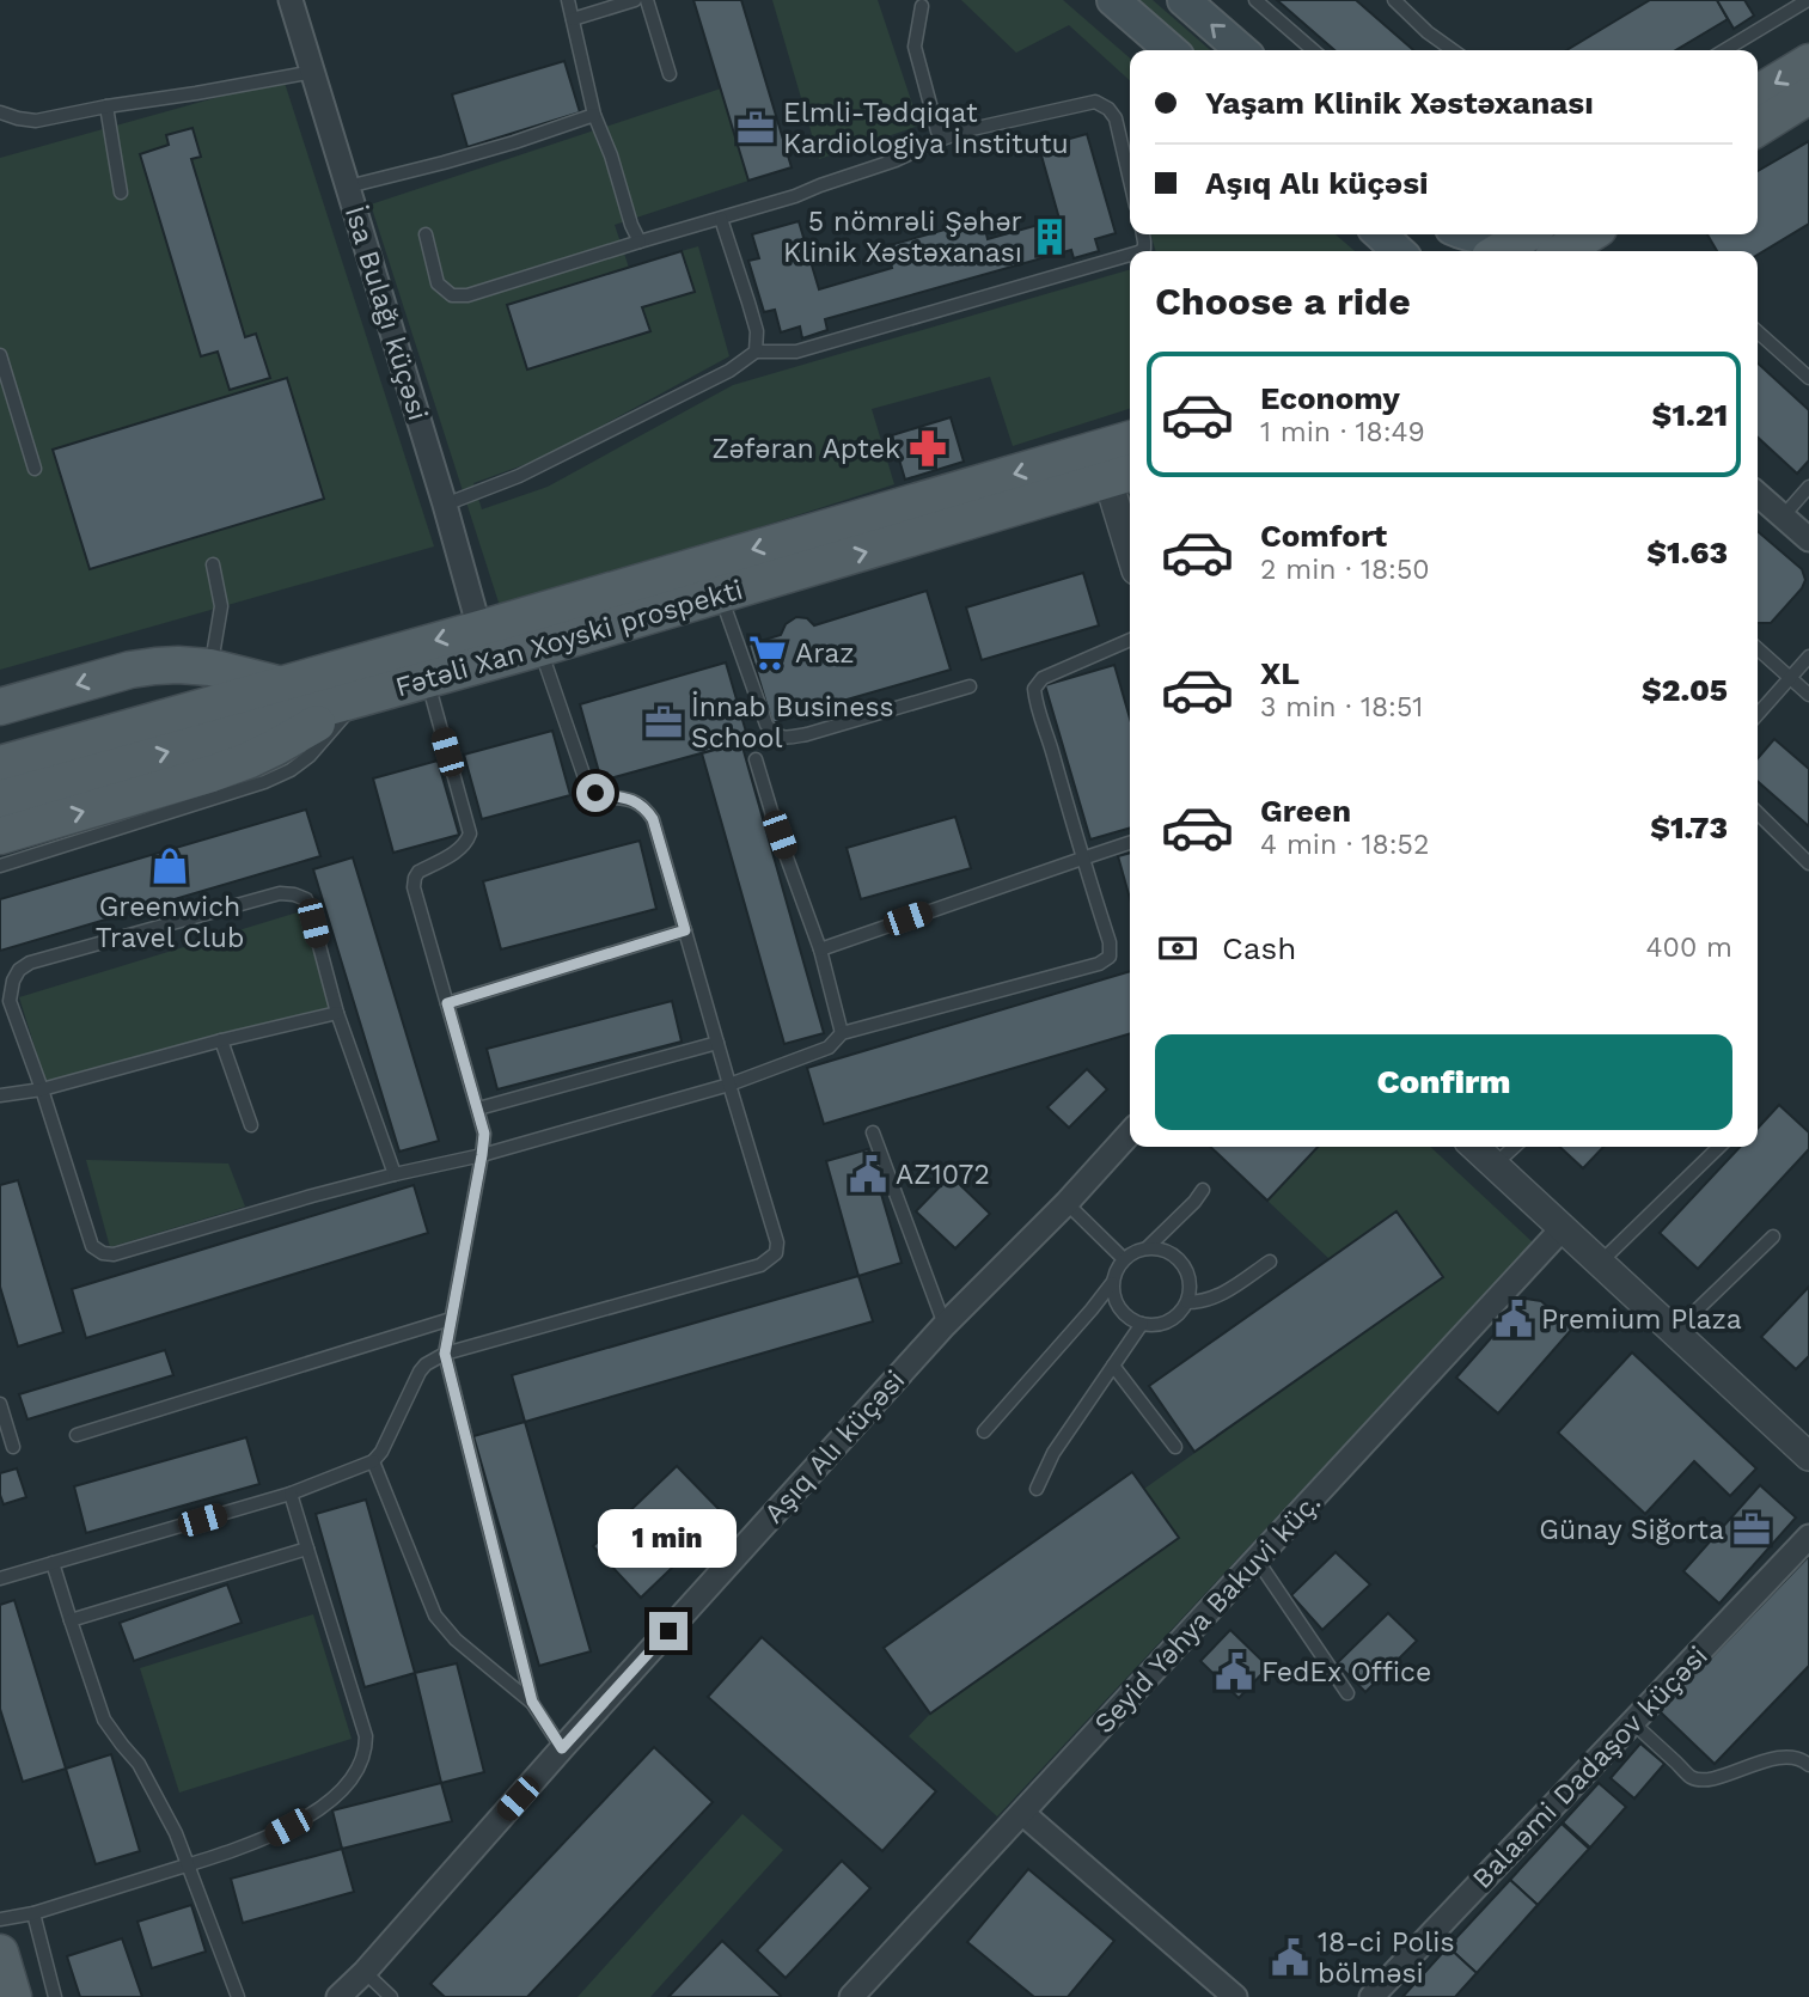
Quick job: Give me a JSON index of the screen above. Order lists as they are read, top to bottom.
{
  "streets": {
    "main road": ["Fətəli Xan Xoyski prospekti"],
    "street": [
      "İsa Bulağı küçəsi",
      "Aşıq Alı küçəsi",
      "Seyid Yəhya Bakuvi küç.",
      "Balaəmi Dadaşov küçəsi"
    ]
  },
  "crossings": [
    ["İsa Bulağı küçəsi", "Fətəli Xan Xoyski prospekti"]
  ],
  "places": {
    "office": ["Elmli-Tədqiqat Kardiologiya İnstitutu", "İnnab Business School", "Günay Siğorta"],
    "building": ["5 nömrəli Şəhər Klinik Xəstəxanası"],
    "pharmacy": ["Zəfəran Aptek"],
    "supermarket": ["Araz"],
    "shop": ["Greenwich Travel Club"],
    "public building": [
      "AZ1072",
      "Premium Plaza",
      "FedEx Office",
      "18-ci Polis bölməsi"
    ]
  },
  "page": {
    "banner": ["Yaşam Klinik Xəstəxanası", "Aşıq Alı küçəsi"],
    "heading": "Choose a ride",
    "list": [
      {
        "name": "Economy",
        "note": "1 min · 18:49",
        "value": "$1.21"
      },
      {
        "name": "Comfort",
        "note": "2 min · 18:50",
        "value": "$1.63"
      },
      {
        "name": "XL",
        "note": "3 min · 18:51",
        "value": "$2.05"
      },
      {
        "name": "Green",
        "note": "4 min · 18:52",
        "value": "$1.73"
      }
    ],
    "pay": ["Cash", "400 m"],
    "buttons": "Confirm",
    "bubble": "1 min"
  }
}
